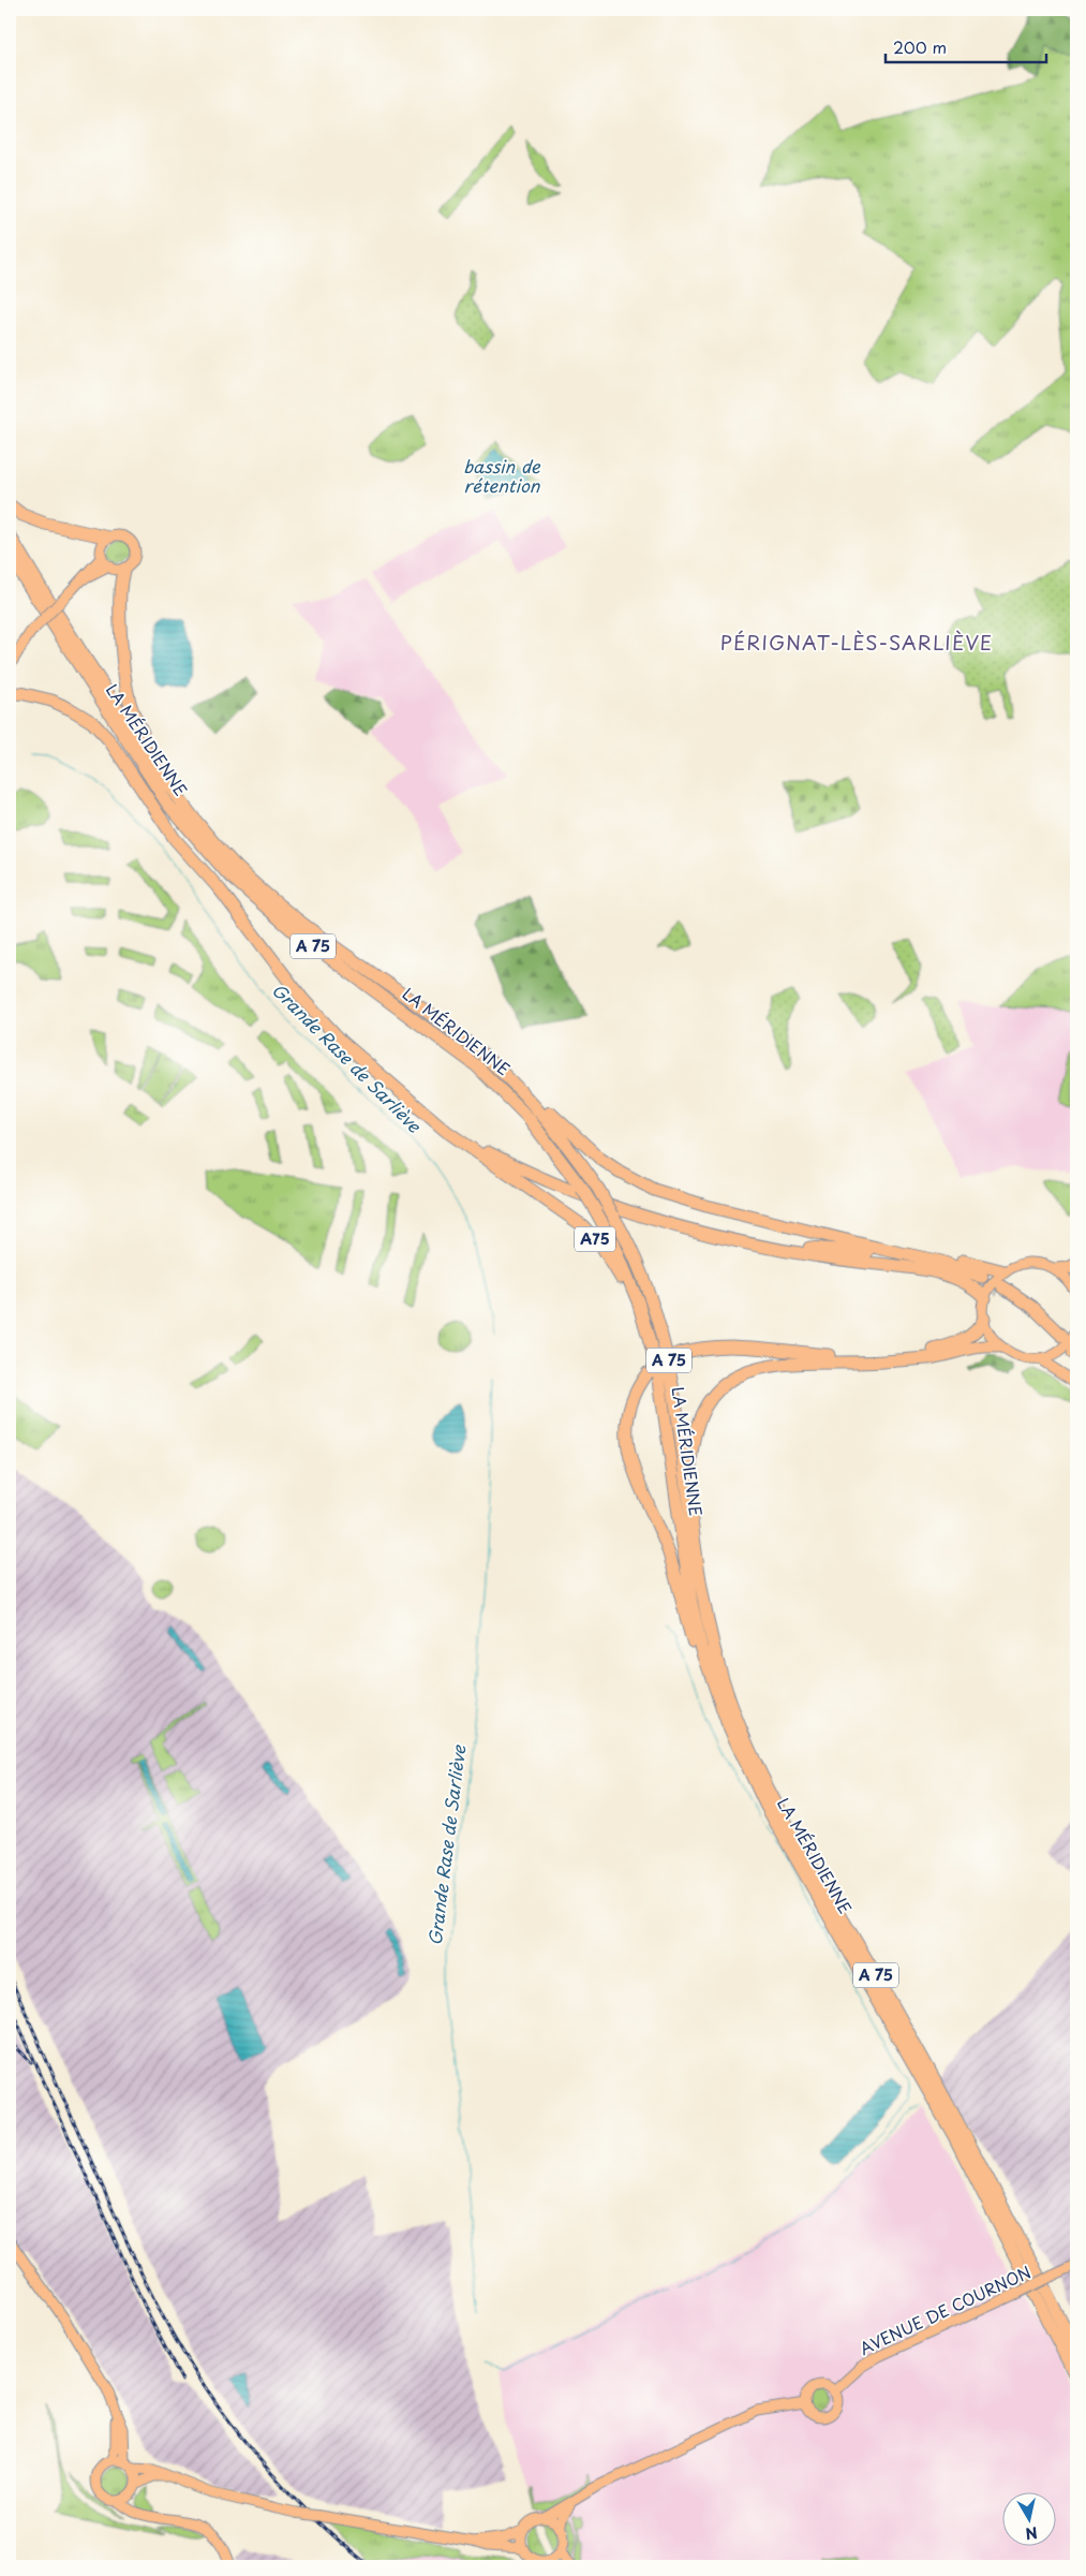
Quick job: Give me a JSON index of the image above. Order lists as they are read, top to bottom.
{
  "streets": {
    "highway": ["LA MÉRIDIENNE", "A 75", "A75"],
    "main road": ["AVENUE DE COURNON"]
  },
  "crossings": [
    ["LA MÉRIDIENNE", "A75"]
  ],
  "districts": ["PÉRIGNAT-LÈS-SARLIÈVE"],
  "water": ["bassin de rétention", "Grande Rase de Sarliève"],
  "scale_bar": "200 m",
  "north": "bottom"
}
